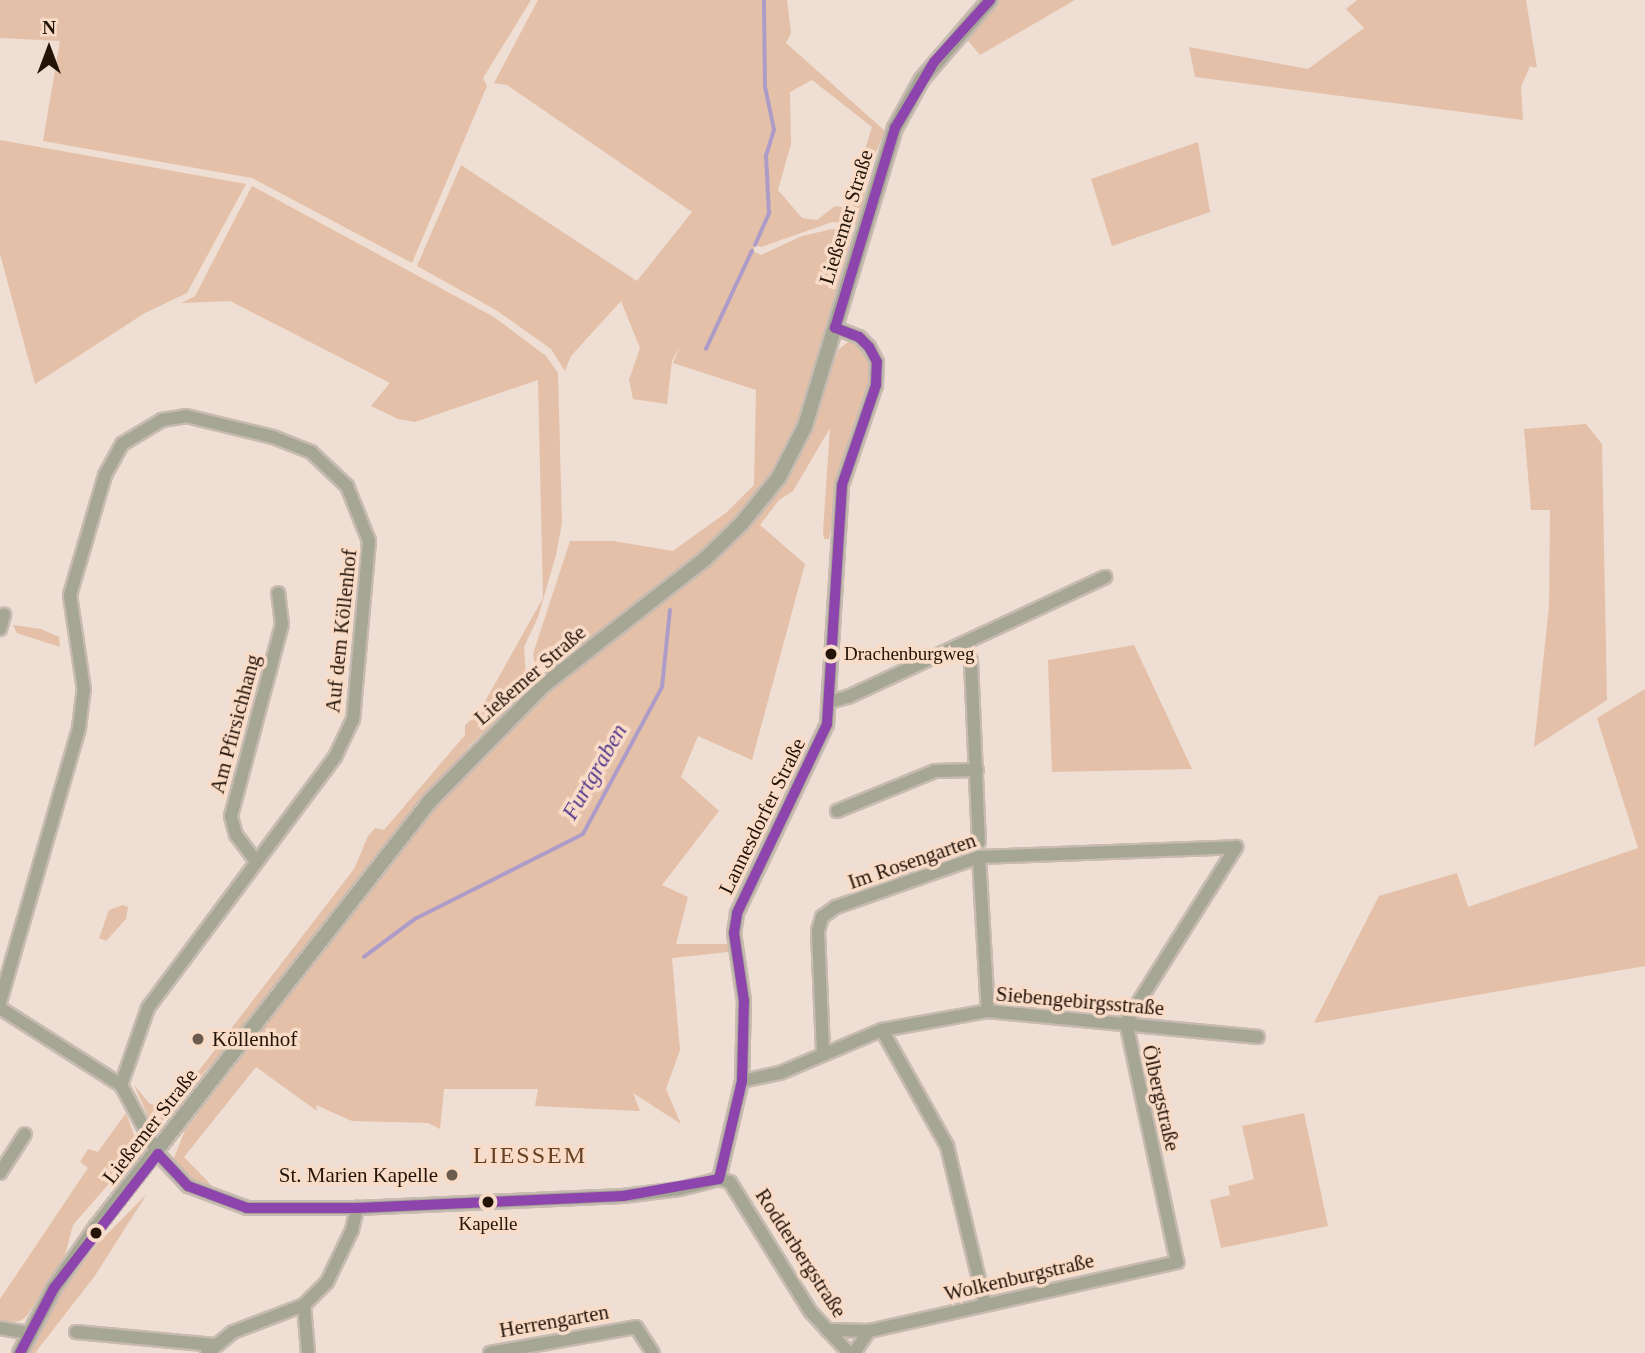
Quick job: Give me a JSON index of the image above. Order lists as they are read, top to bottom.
{
  "streets": {
    "street": [
      "Ließemer Straße",
      "Auf dem Köllenhof",
      "Am Pfirsichhang",
      "Lannesdorfer Straße",
      "Im Rosengarten",
      "Siebengebirgsstraße",
      "Ölbergstraße",
      "Rodderbergstraße",
      "Wolkenburgstraße",
      "Herrengarten"
    ]
  },
  "crossings": [
    ["Ließemer Straße", "Lannesdorfer Straße"],
    ["Auf dem Köllenhof", "Am Pfirsichhang"],
    ["Lannesdorfer Straße", "Siebengebirgsstraße"],
    ["Lannesdorfer Straße", "Rodderbergstraße"],
    ["Im Rosengarten", "Siebengebirgsstraße"],
    ["Im Rosengarten", "Ölbergstraße"],
    ["Siebengebirgsstraße", "Ölbergstraße"],
    ["Ölbergstraße", "Wolkenburgstraße"],
    ["Rodderbergstraße", "Wolkenburgstraße"]
  ],
  "districts": ["LIESSEM"],
  "water": ["Furtgraben"],
  "places": [
    "Drachenburgweg",
    "Köllenhof",
    "St. Marien Kapelle",
    "Kapelle"
  ],
  "north": "top"
}
